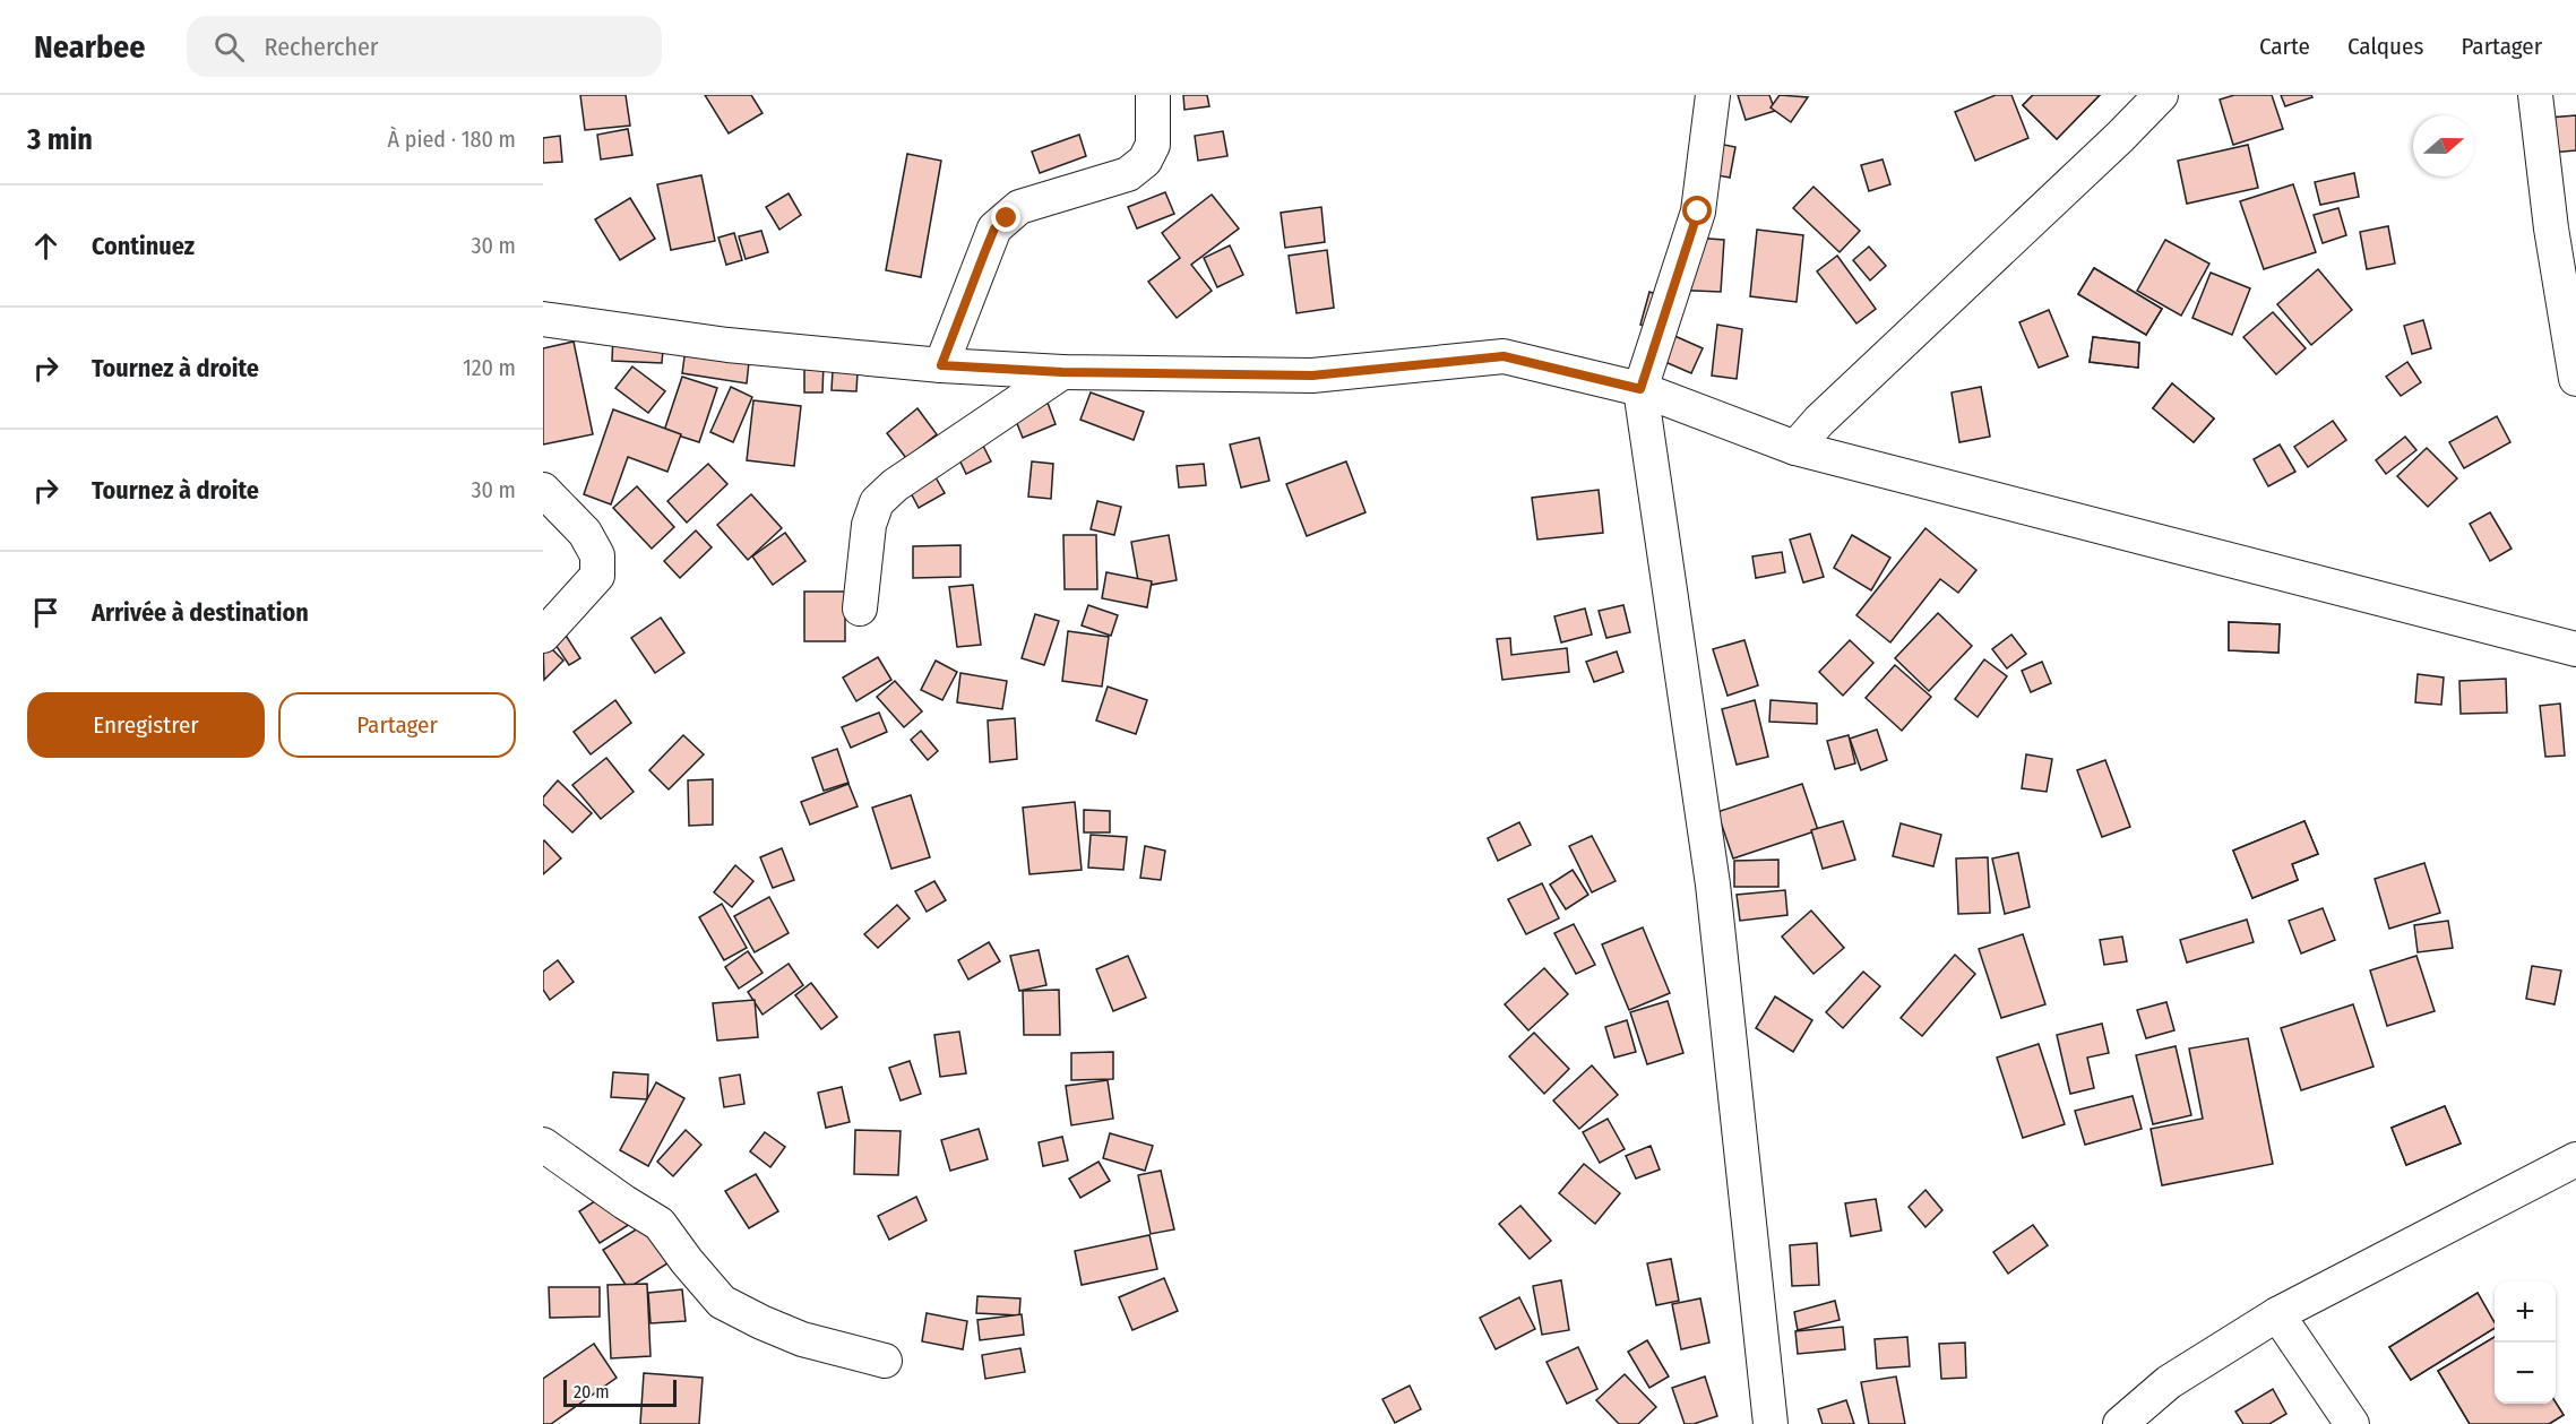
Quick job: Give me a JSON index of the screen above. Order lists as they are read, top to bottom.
{
  "scale_bar": "20 m",
  "north": "right",
  "page": {
    "header": "Nearbee",
    "search": "Rechercher",
    "nav": ["Carte", "Calques", "Partager"],
    "heading": ["3 min", "À pied · 180 m"],
    "list": [
      ["Continuez", "30 m"],
      ["Tournez à droite", "120 m"],
      ["Tournez à droite", "30 m"],
      "Arrivée à destination"
    ],
    "buttons": ["Enregistrer", "Partager"],
    "map_buttons": ["+", "−"],
    "scale": "20 m"
  }
}
